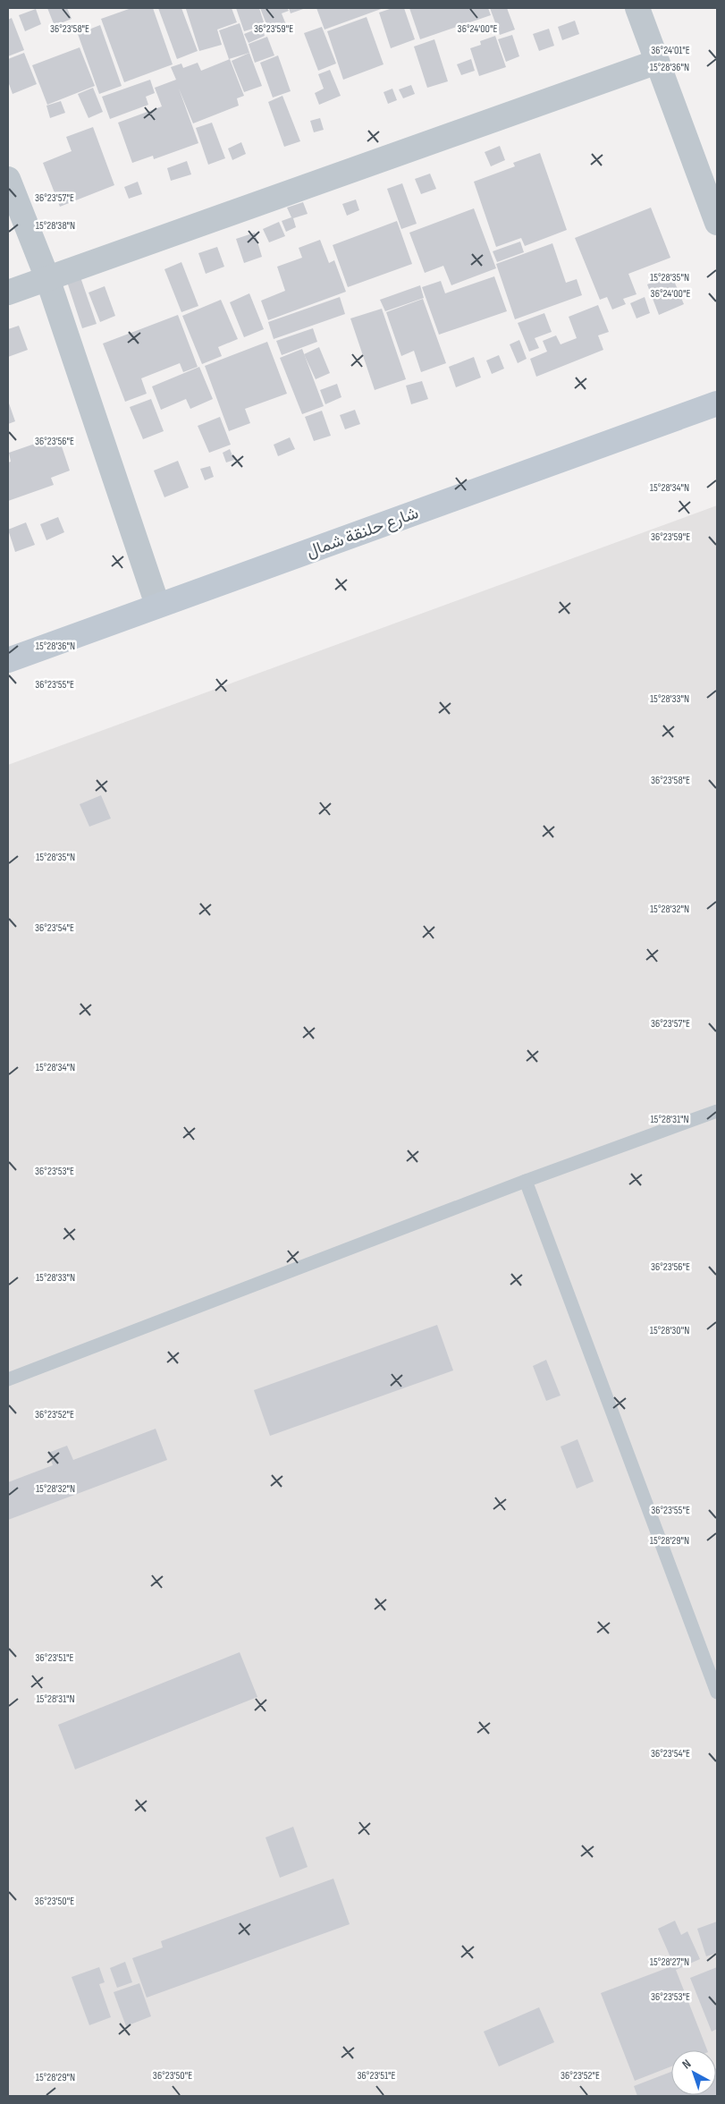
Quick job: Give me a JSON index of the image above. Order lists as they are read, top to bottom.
{
  "streets": {
    "street": ["شارع حلنقة شمال"]
  },
  "north": "top left",
  "coordinates": [
    "36°23'58\"E",
    "36°23'59\"E",
    "36°24'00\"E",
    "36°24'01\"E",
    "15°28'36\"N",
    "36°23'57\"E",
    "15°28'38\"N",
    "15°28'35\"N",
    "36°23'56\"E",
    "15°28'34\"N",
    "36°23'55\"E",
    "15°28'33\"N",
    "15°28'32\"N",
    "36°23'54\"E",
    "15°28'31\"N",
    "36°23'53\"E",
    "15°28'30\"N",
    "36°23'52\"E",
    "15°28'29\"N",
    "36°23'51\"E",
    "36°23'50\"E",
    "15°28'27\"N"
  ]
}
